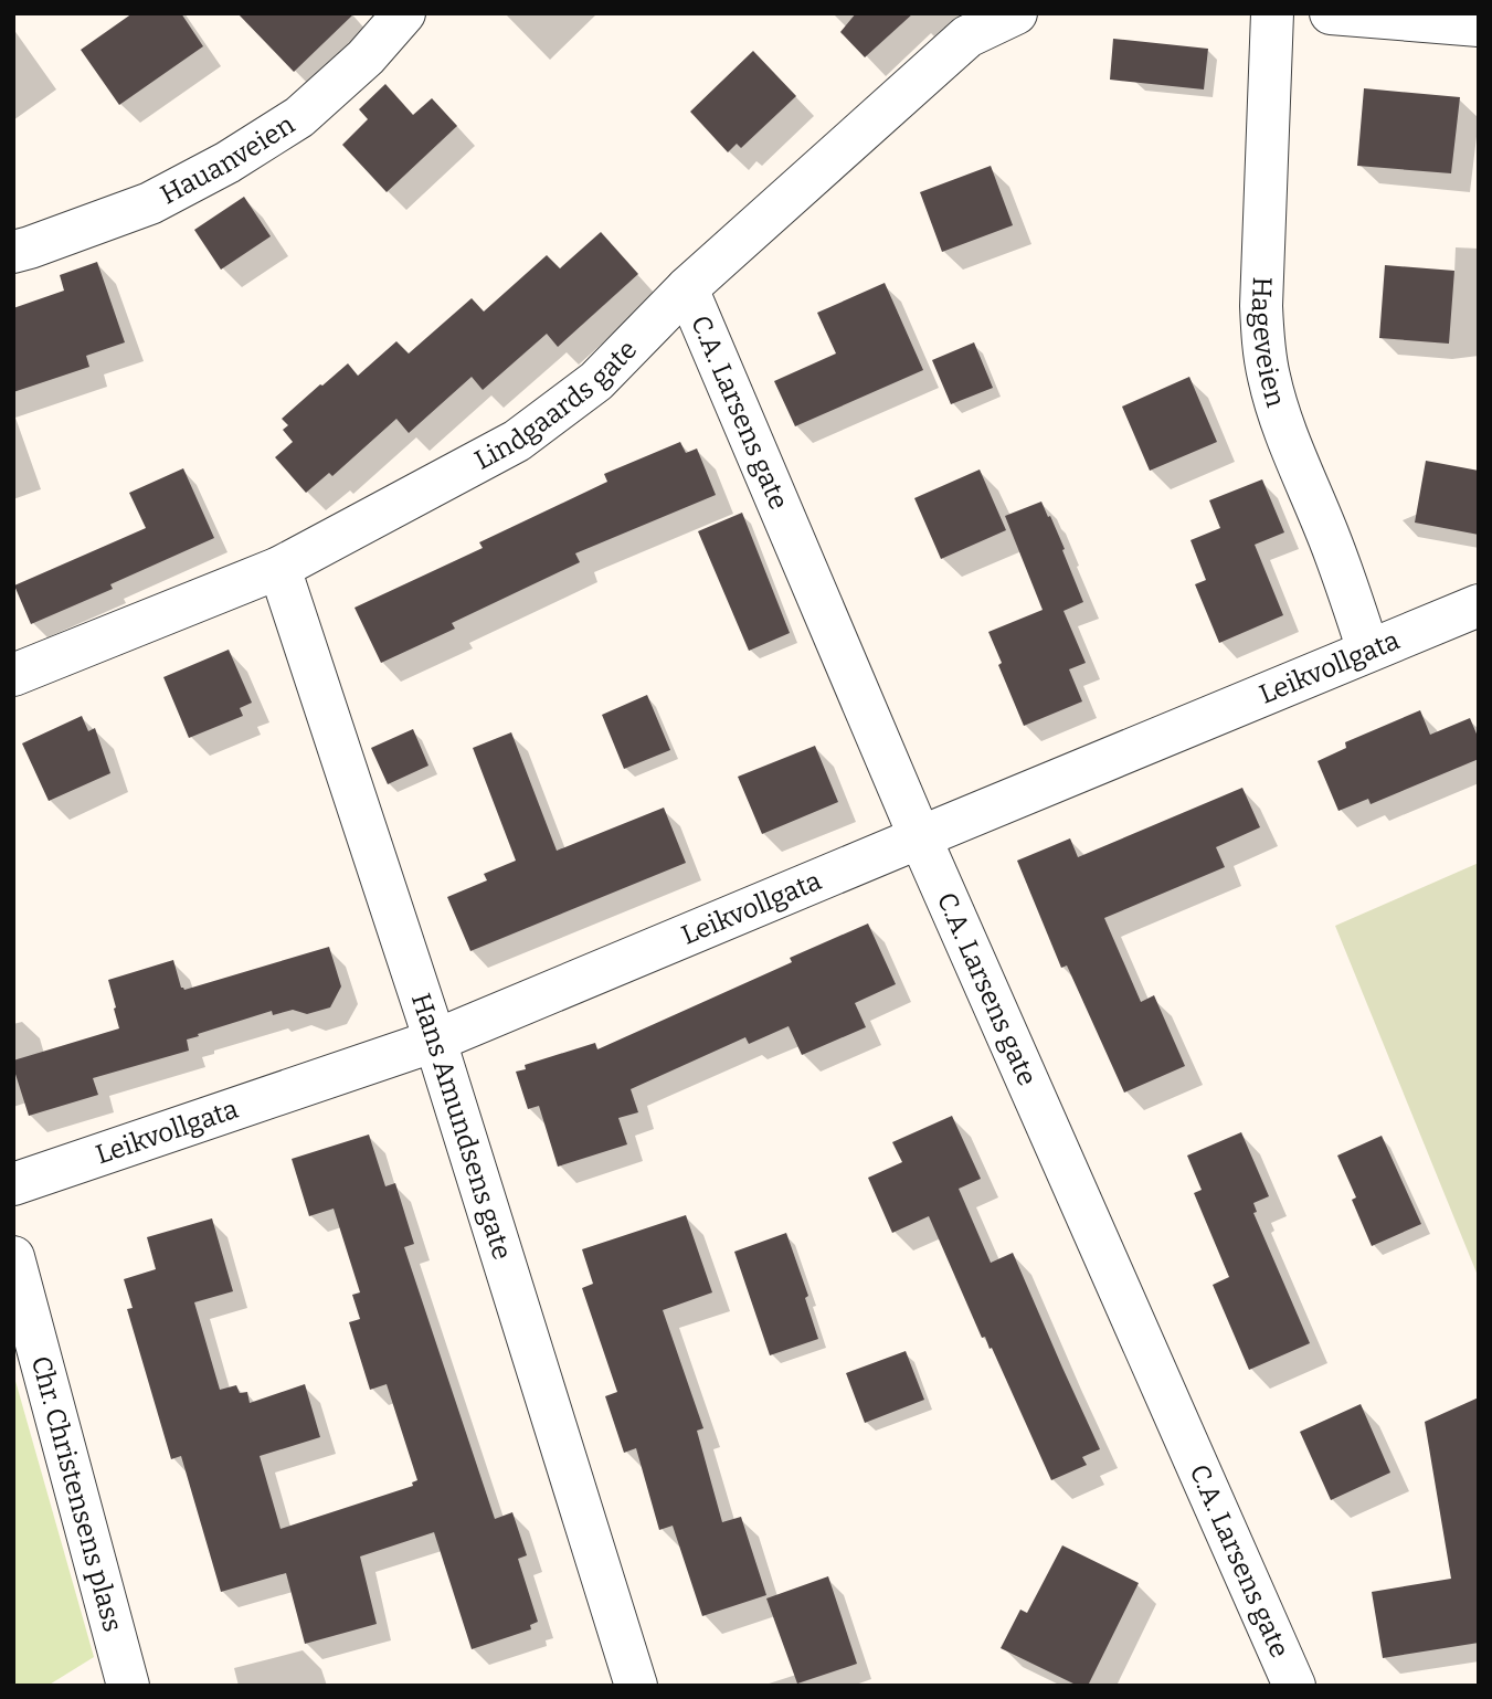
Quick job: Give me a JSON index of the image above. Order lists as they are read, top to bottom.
{
  "streets": {
    "street": [
      "Hauanveien",
      "Hageveien",
      "Lindgaards gate",
      "C.A. Larsens gate",
      "Leikvollgata",
      "Hans Amundsens gate",
      "Chr. Christensens plass"
    ]
  },
  "crossings": [
    ["Hageveien", "Leikvollgata"],
    ["Lindgaards gate", "C.A. Larsens gate"],
    ["Lindgaards gate", "Hans Amundsens gate"],
    ["C.A. Larsens gate", "Leikvollgata"],
    ["Leikvollgata", "Hans Amundsens gate"]
  ]
}
